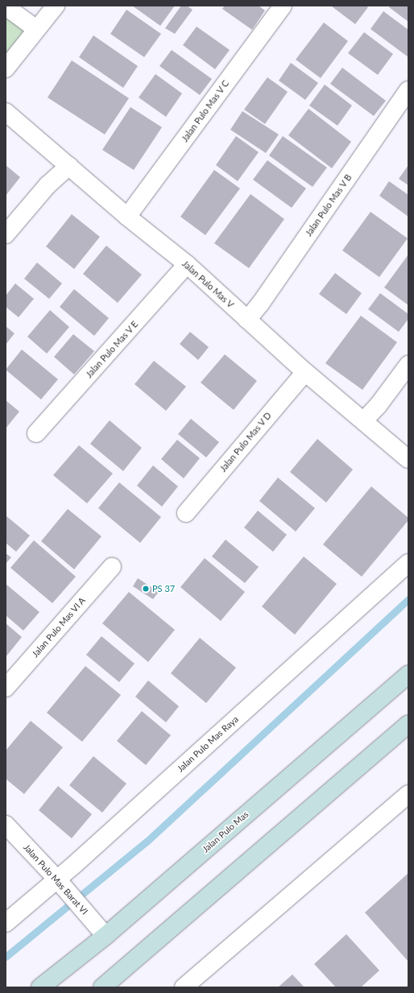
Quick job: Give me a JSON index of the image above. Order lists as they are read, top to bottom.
{
  "streets": {
    "street": [
      "Jalan Pulo Mas V C",
      "Jalan Pulo Mas V B",
      "Jalan Pulo Mas V",
      "Jalan Pulo Mas V E",
      "Jalan Pulo Mas V D",
      "Jalan Pulo Mas VI A",
      "Jalan Pulo Mas Raya",
      "Jalan Pulo Mas",
      "Jalan Pulo Mas Barat VI"
    ]
  },
  "crossings": [
    ["Jalan Pulo Mas V C", "Jalan Pulo Mas V"],
    ["Jalan Pulo Mas V B", "Jalan Pulo Mas V"],
    ["Jalan Pulo Mas V", "Jalan Pulo Mas V E"],
    ["Jalan Pulo Mas V", "Jalan Pulo Mas V D"],
    ["Jalan Pulo Mas Raya", "Jalan Pulo Mas Barat VI"],
    ["Jalan Pulo Mas", "Jalan Pulo Mas Barat VI"]
  ],
  "places": ["PS 37"]
}
